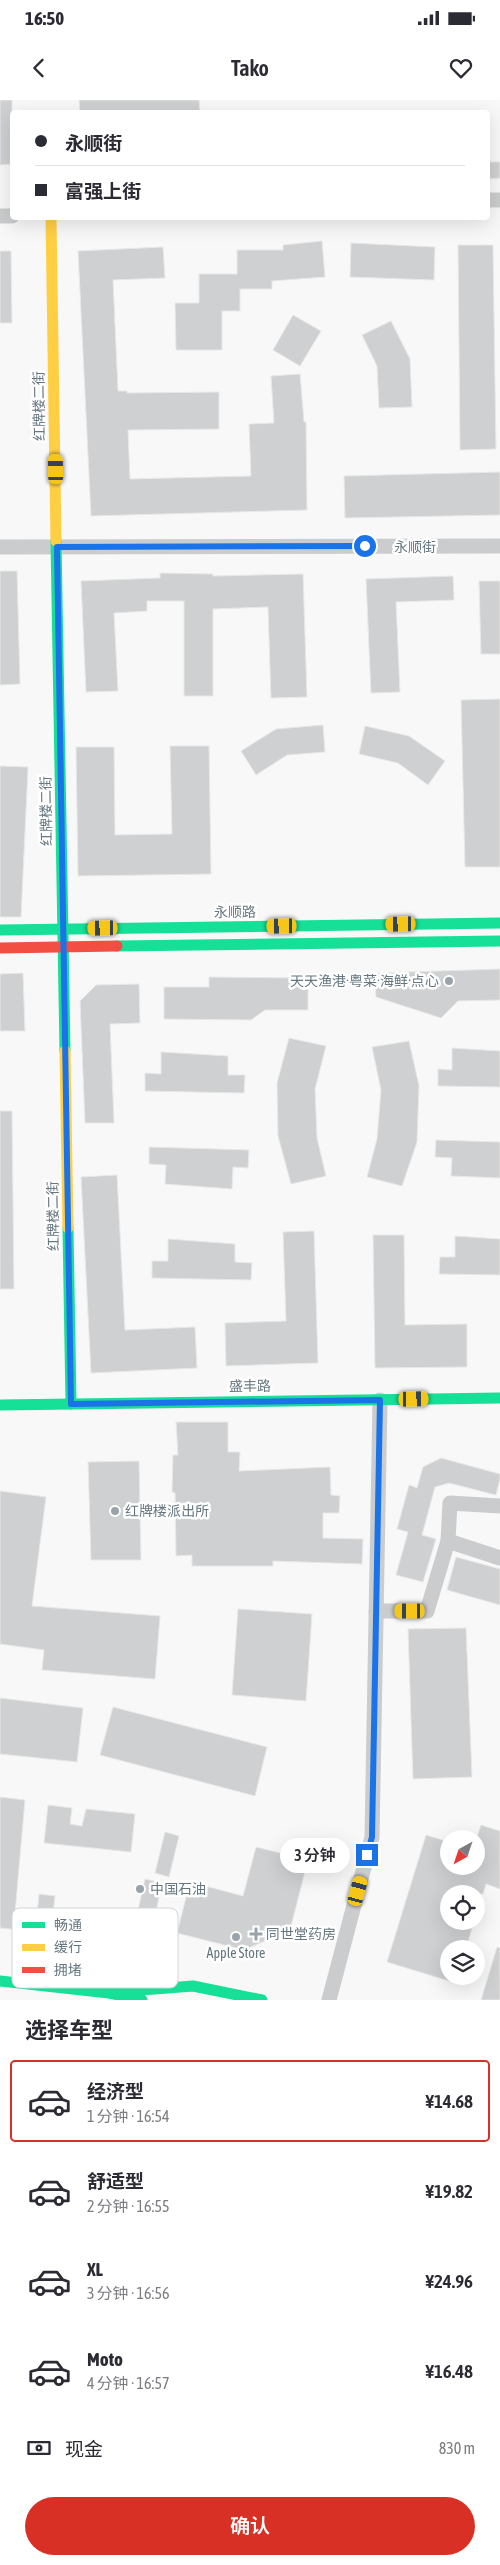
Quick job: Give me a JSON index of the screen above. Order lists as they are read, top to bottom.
{
  "streets": {
    "street": [
      "红牌楼二街",
      "永顺街",
      "永顺路",
      "盛丰路"
    ]
  },
  "crossings": [
    ["红牌楼二街", "永顺街"],
    ["红牌楼二街", "永顺路"],
    ["红牌楼二街", "盛丰路"]
  ],
  "places": {
    "other": [
      "天天渔港·粤菜·海鲜·点心",
      "红牌楼派出所",
      "中国石油",
      "Apple Store"
    ],
    "health": ["同世堂药房"]
  },
  "legend": ["畅通", "缓行", "拥堵"],
  "north": "bottom left",
  "page": {
    "status": "16:50",
    "header": "Tako",
    "banner": ["永顺街", "富强上街"],
    "bubble": "3 分钟",
    "heading": "选择车型",
    "list": [
      {
        "name": "经济型",
        "note": "1 分钟 · 16:54",
        "value": "¥14.68"
      },
      {
        "name": "舒适型",
        "note": "2 分钟 · 16:55",
        "value": "¥19.82"
      },
      {
        "name": "XL",
        "note": "3 分钟 · 16:56",
        "value": "¥24.96"
      },
      {
        "name": "Moto",
        "note": "4 分钟 · 16:57",
        "value": "¥16.48"
      }
    ],
    "pay": ["现金", "830 m"],
    "buttons": "确认"
  }
}
